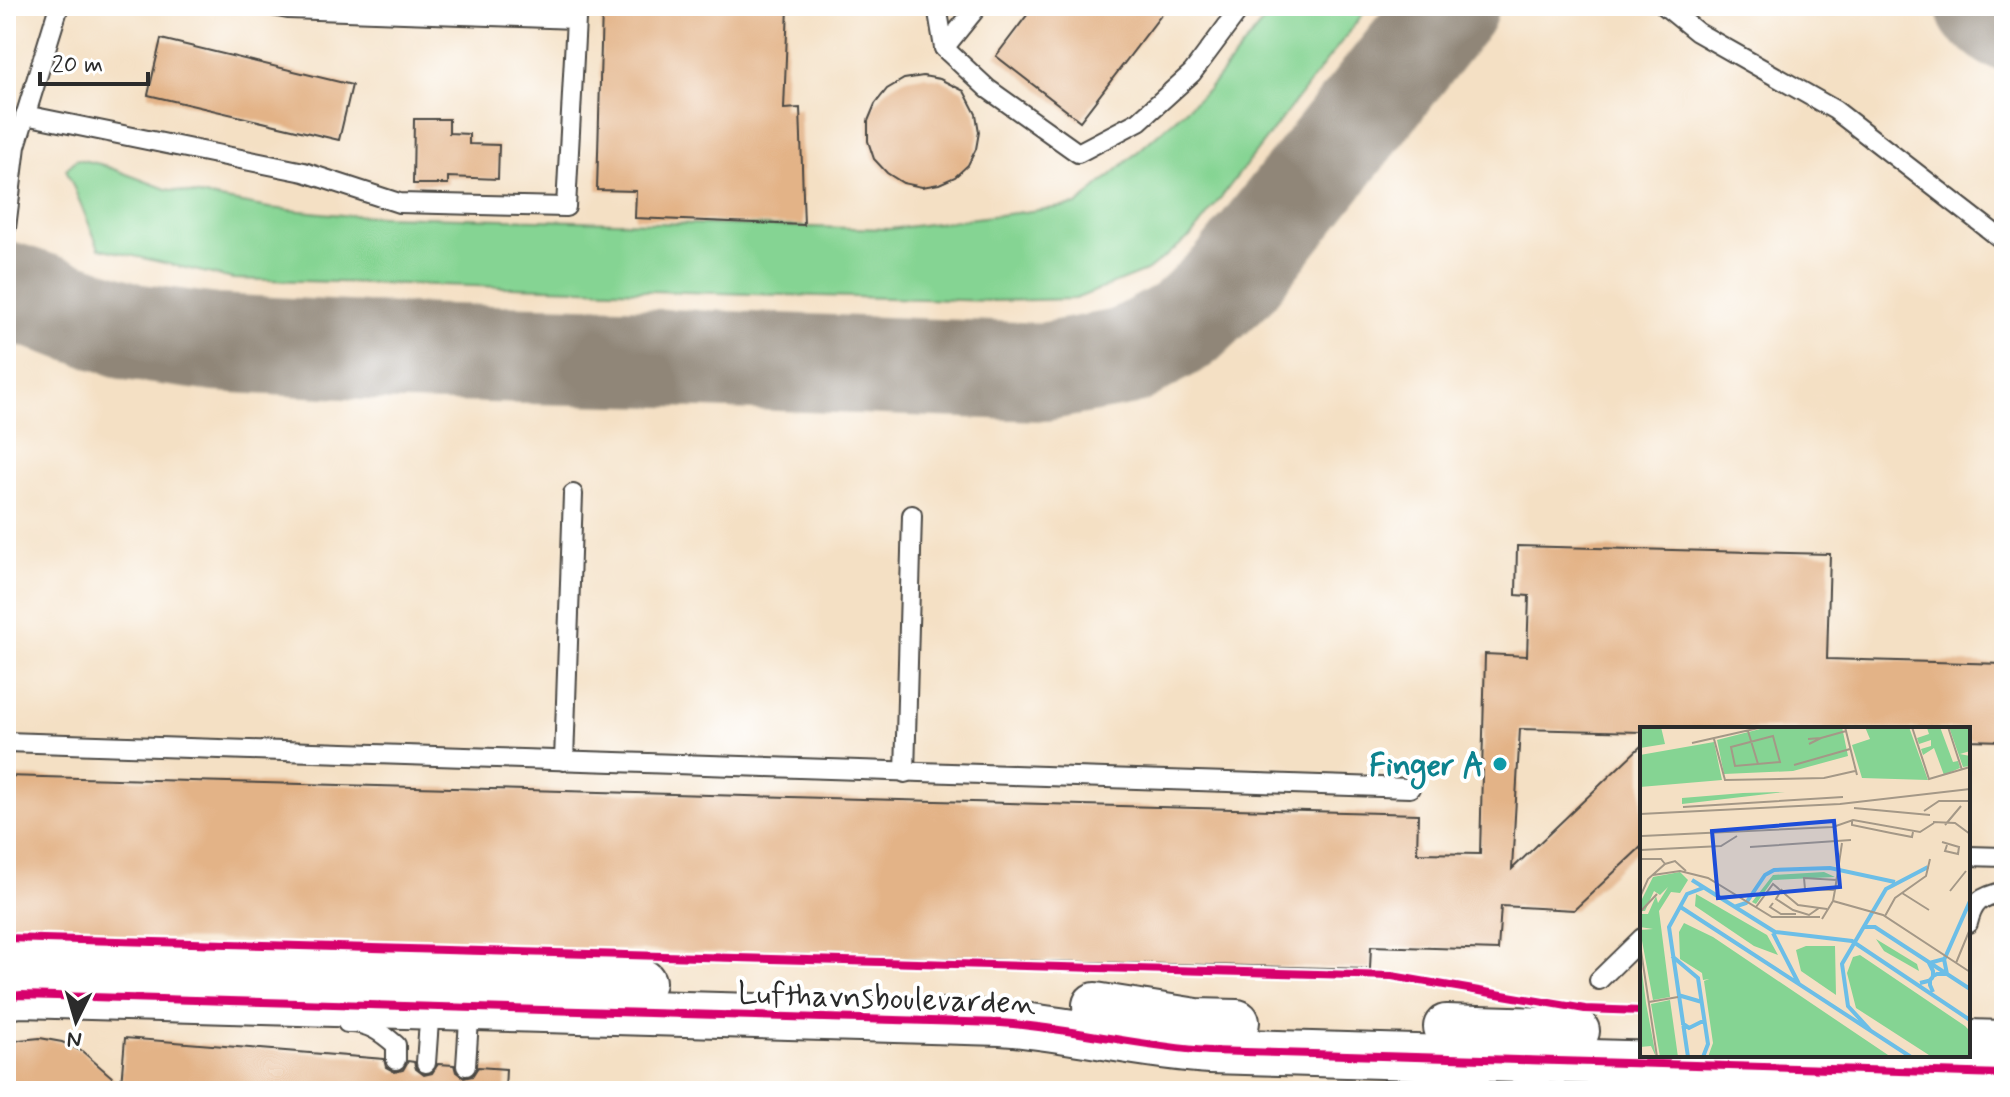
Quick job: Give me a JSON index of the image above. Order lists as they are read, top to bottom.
{
  "streets": {
    "street": ["Lufthavnsboulevarden"]
  },
  "places": ["Finger A"],
  "scale_bar": "20 m",
  "north": "bottom"
}
